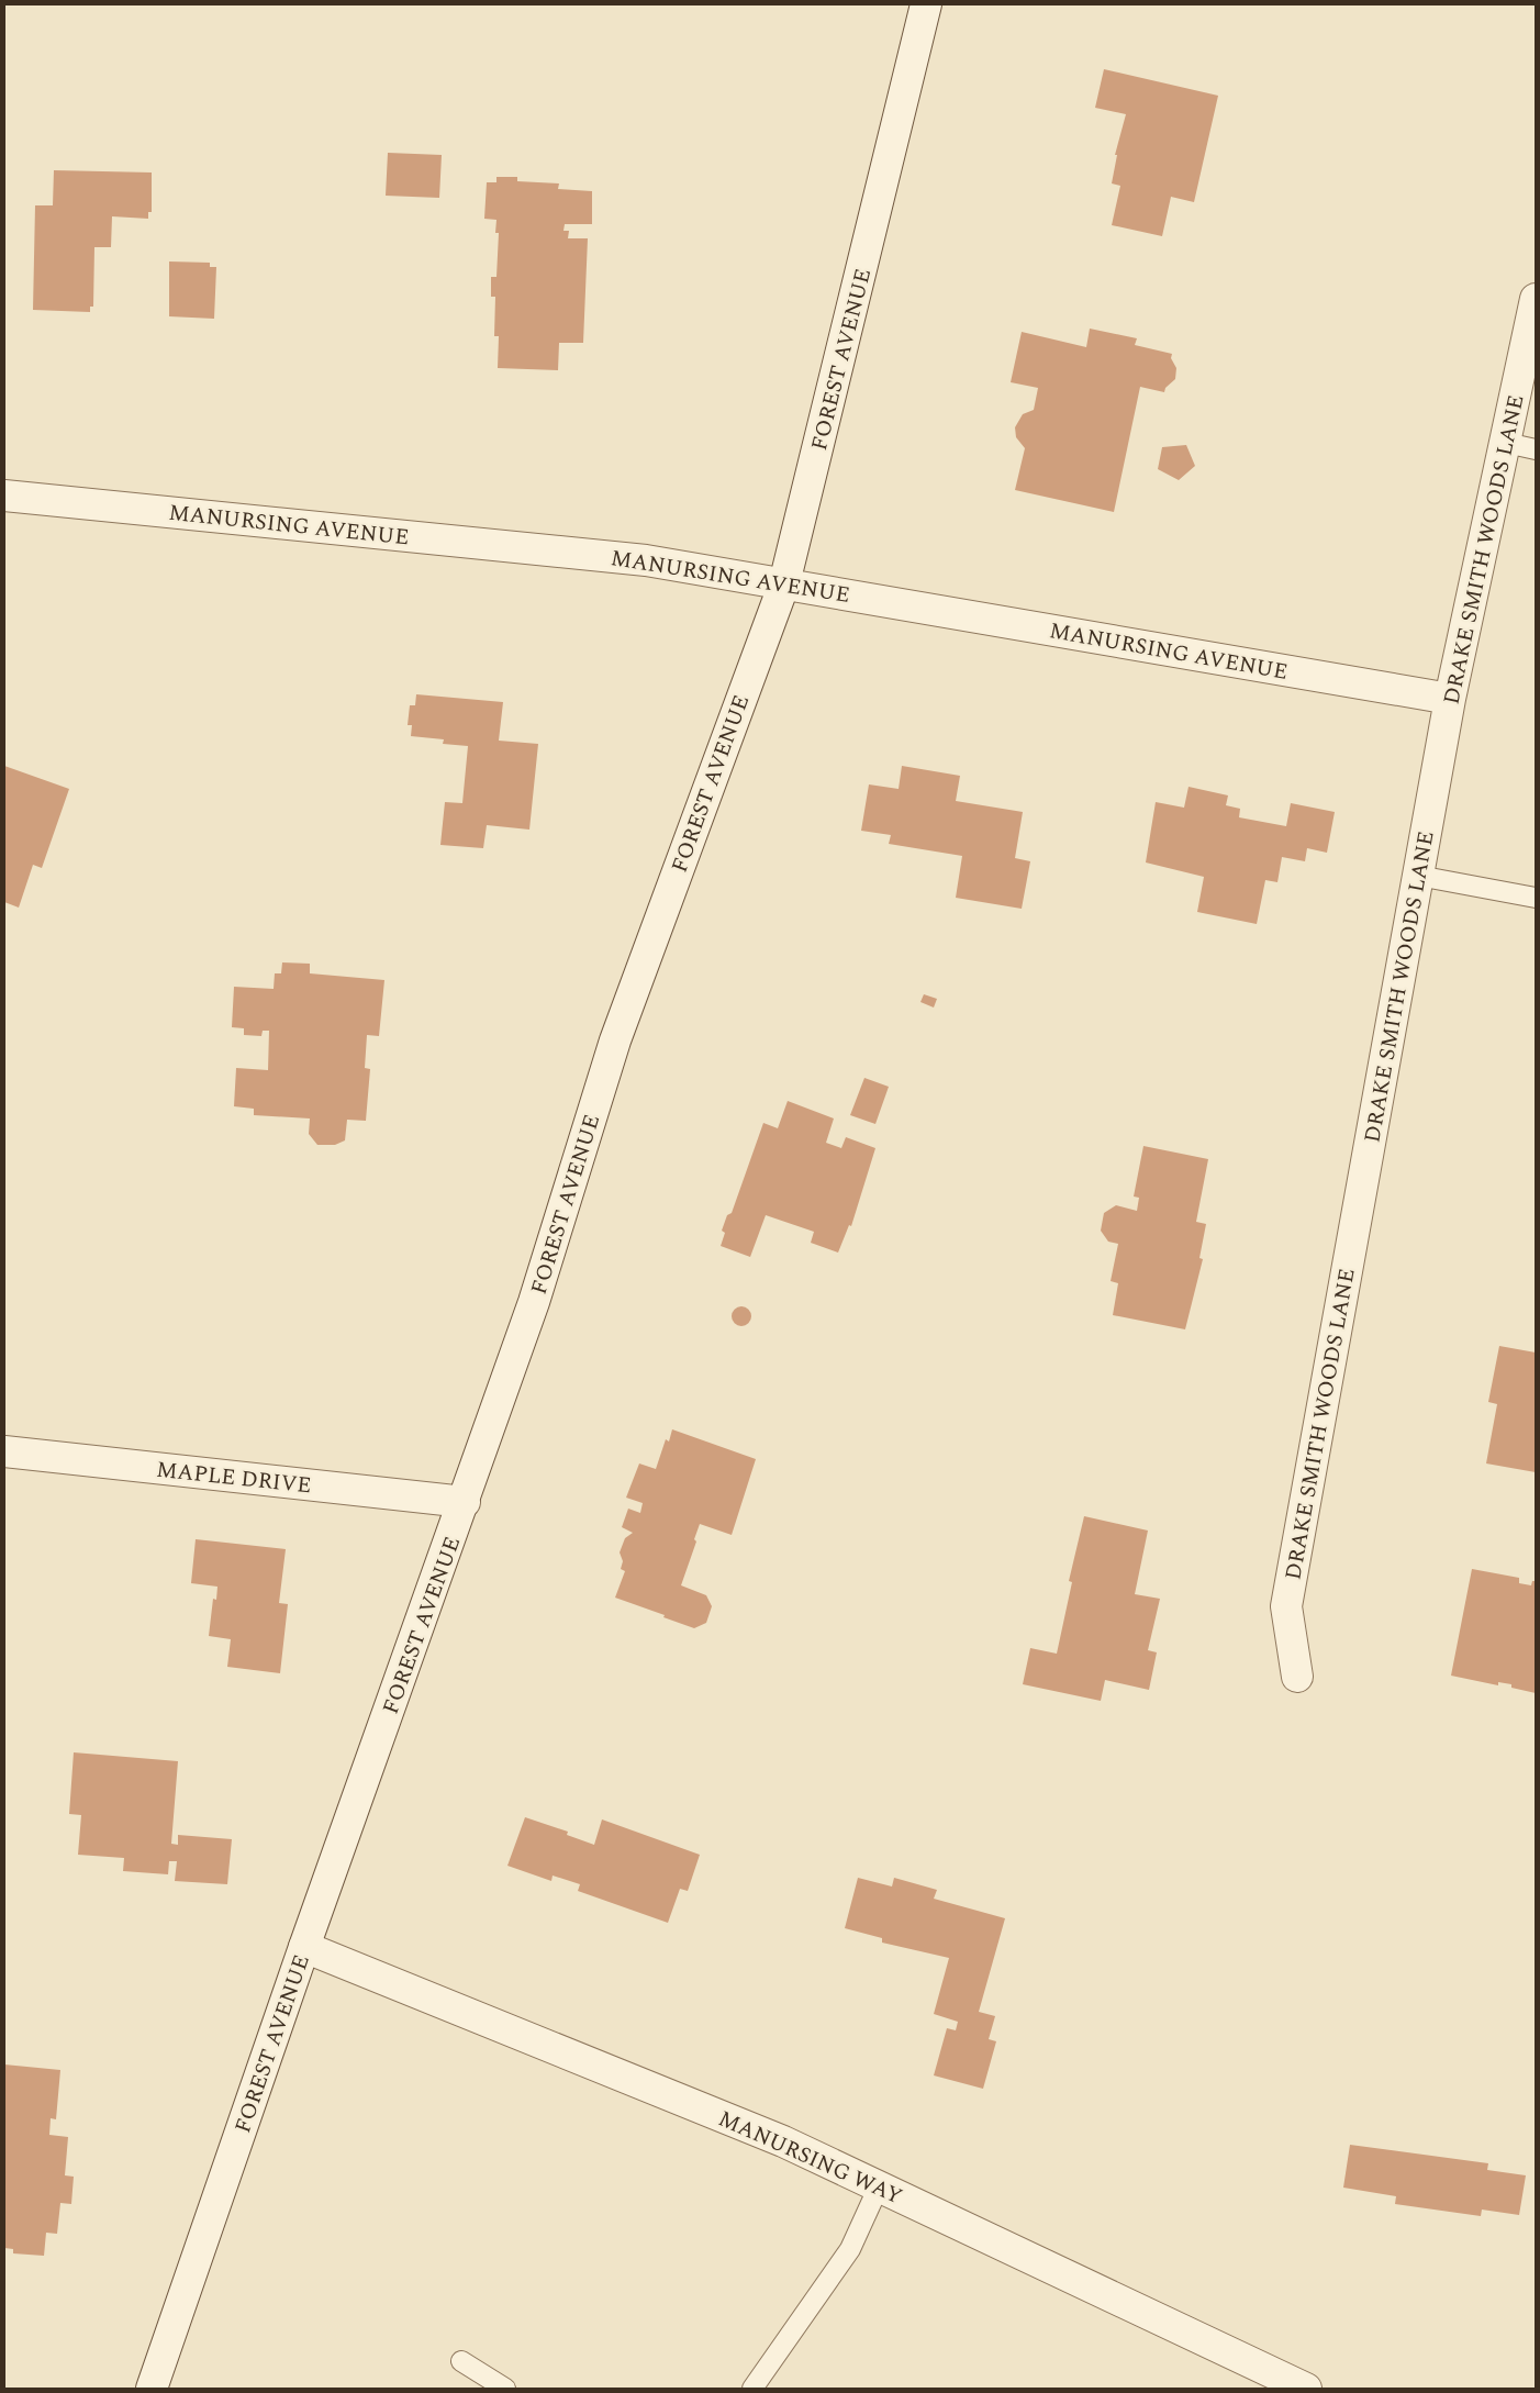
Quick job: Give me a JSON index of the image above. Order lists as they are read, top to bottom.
{
  "streets": {
    "street": [
      "FOREST AVENUE",
      "MANURSING AVENUE",
      "DRAKE SMITH WOODS LANE",
      "MAPLE DRIVE",
      "MANURSING WAY"
    ]
  },
  "crossings": [
    ["FOREST AVENUE", "MANURSING AVENUE"],
    ["FOREST AVENUE", "MAPLE DRIVE"],
    ["FOREST AVENUE", "MANURSING WAY"],
    ["MANURSING AVENUE", "DRAKE SMITH WOODS LANE"]
  ]
}
